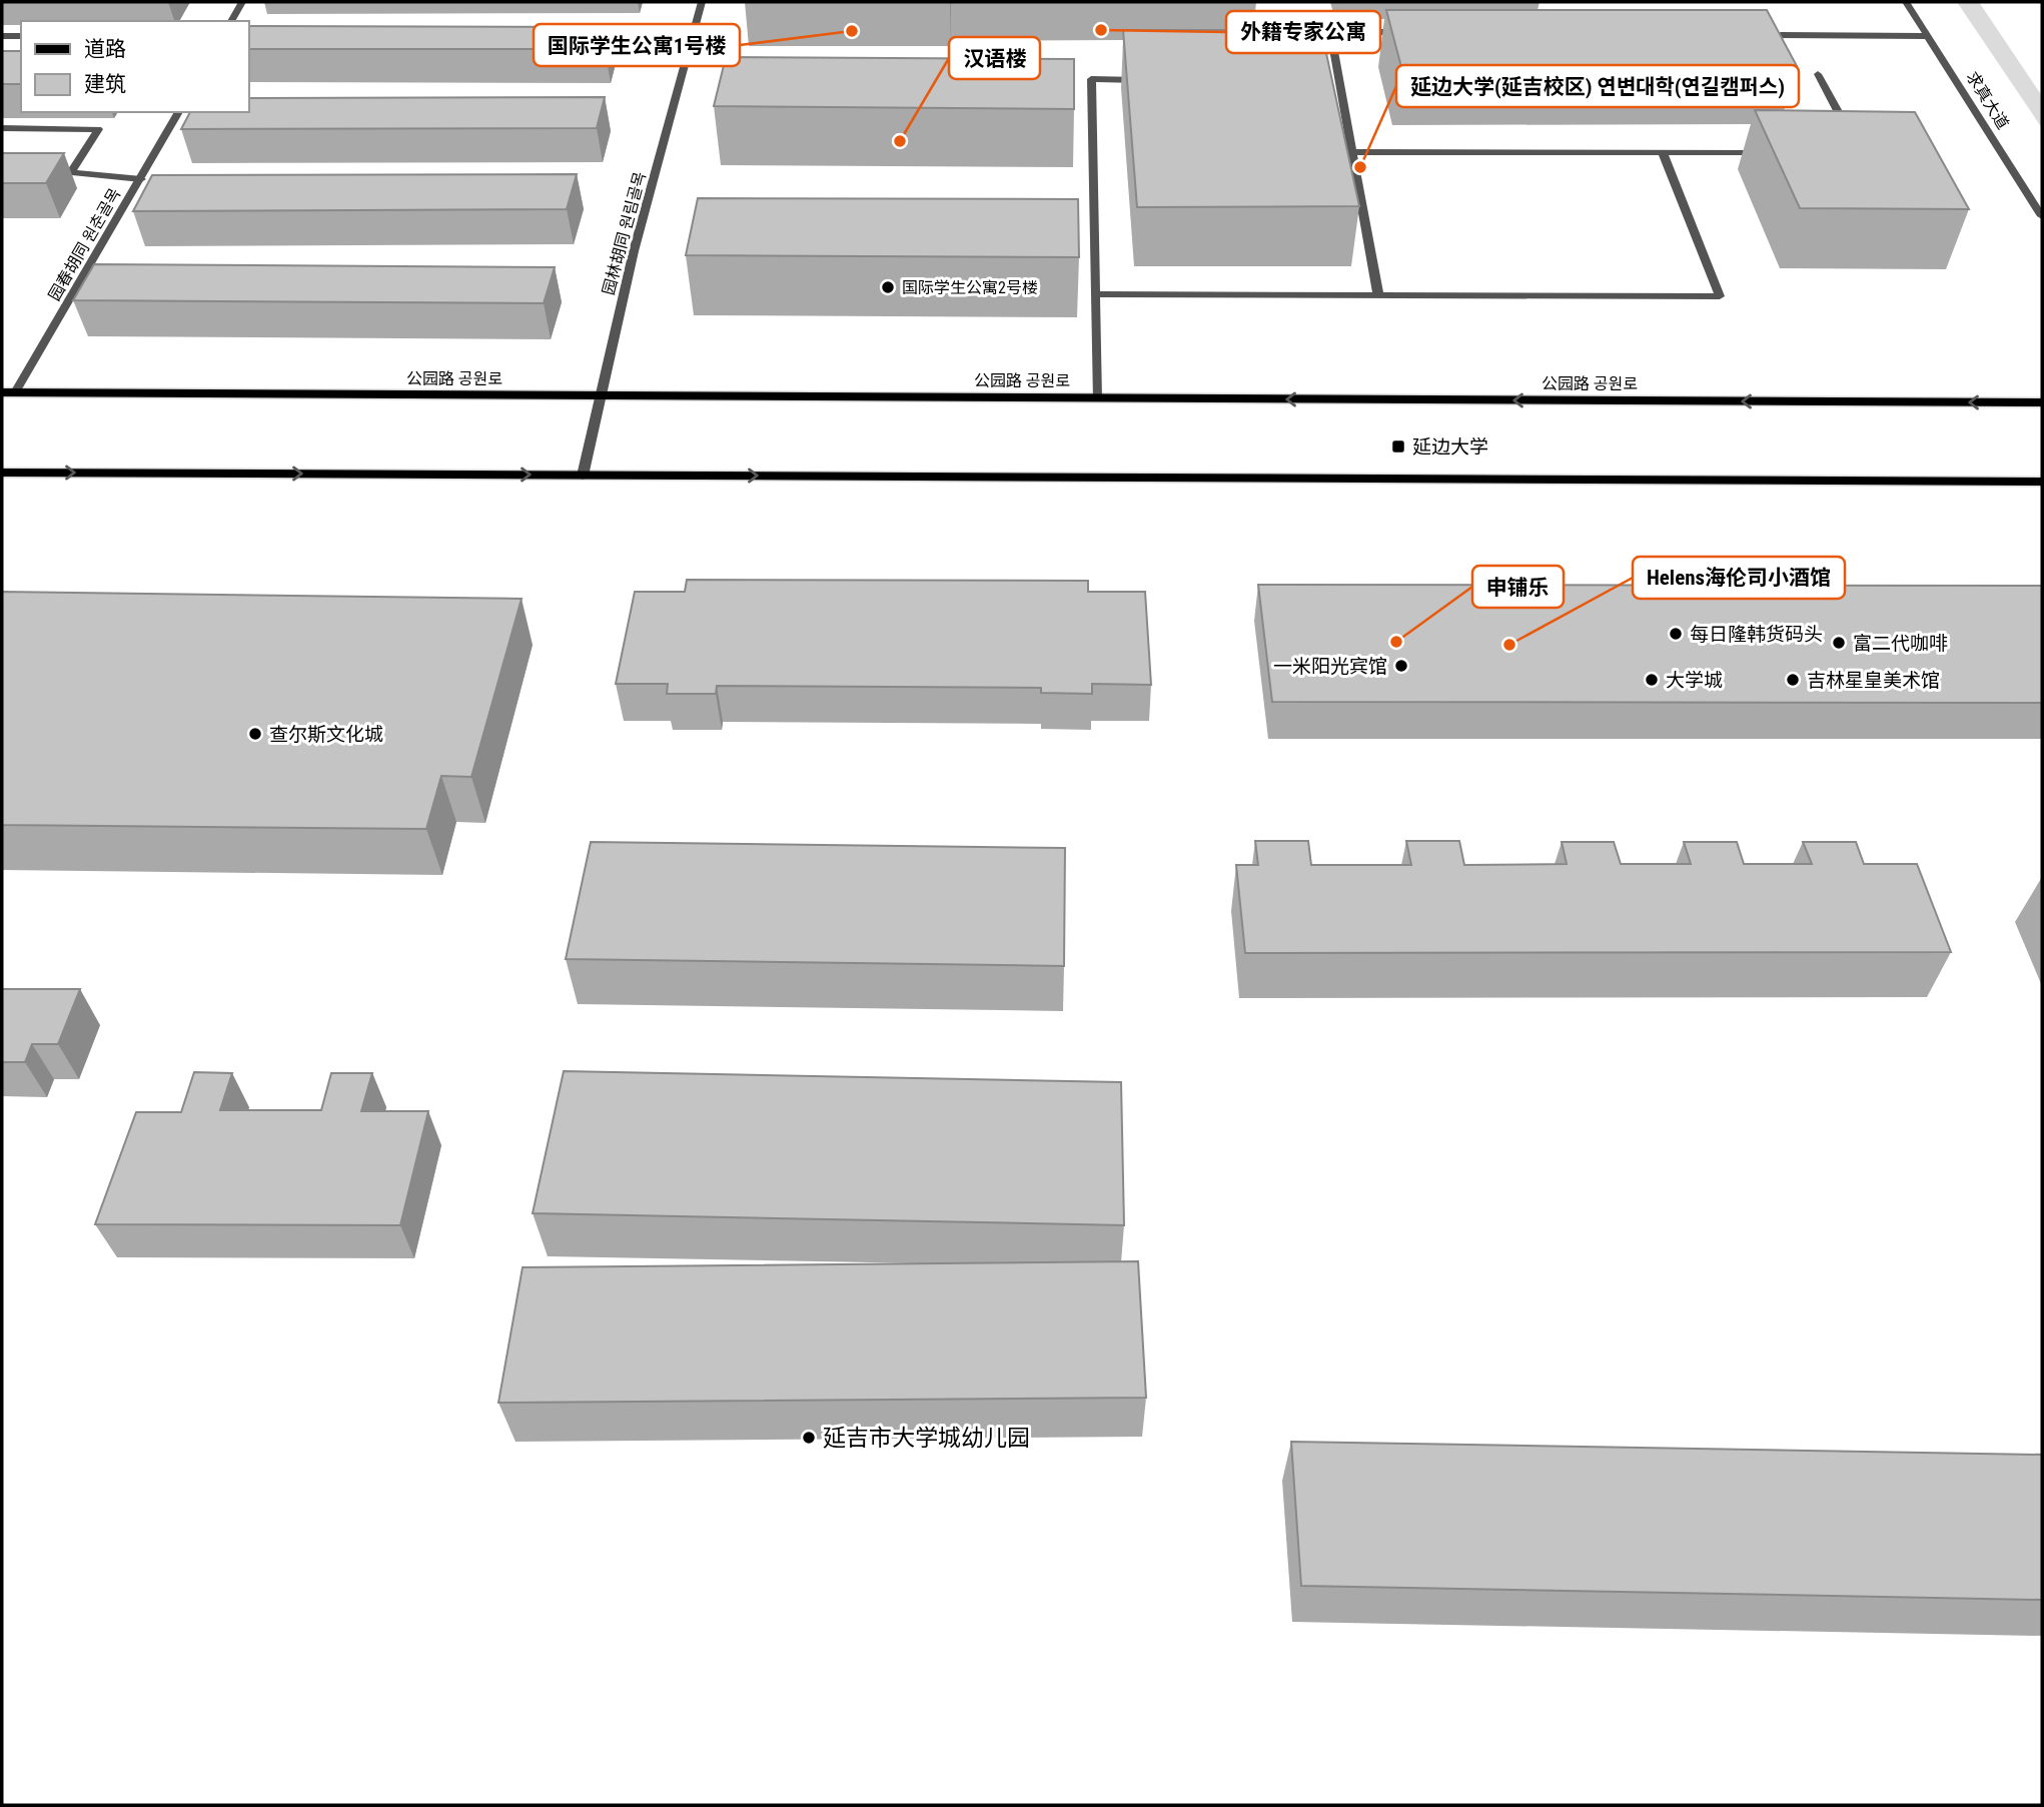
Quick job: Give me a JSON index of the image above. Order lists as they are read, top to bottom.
{
  "streets": {
    "main road": ["公园路 공원로"],
    "street": ["求真大道", "园林胡同 원림골목", "园春胡同 원춘골목"]
  },
  "crossings": [
    ["园林胡同 원림골목", "公园路 공원로"],
    ["园春胡同 원춘골목", "公园路 공원로"]
  ],
  "places": {
    "other": [
      "外籍专家公寓",
      "国际学生公寓1号楼",
      "汉语楼",
      "延边大学(延吉校区) 연변대학(연길캠퍼스)",
      "国际学生公寓2号楼",
      "每日隆韩货码头",
      "申铺乐",
      "富二代咖啡",
      "Helens海伦司小酒馆",
      "一米阳光宾馆",
      "大学城",
      "吉林星皇美术馆",
      "查尔斯文化城",
      "延吉市大学城幼儿园"
    ],
    "transit": ["延边大学"]
  },
  "legend": ["道路", "建筑"]
}
